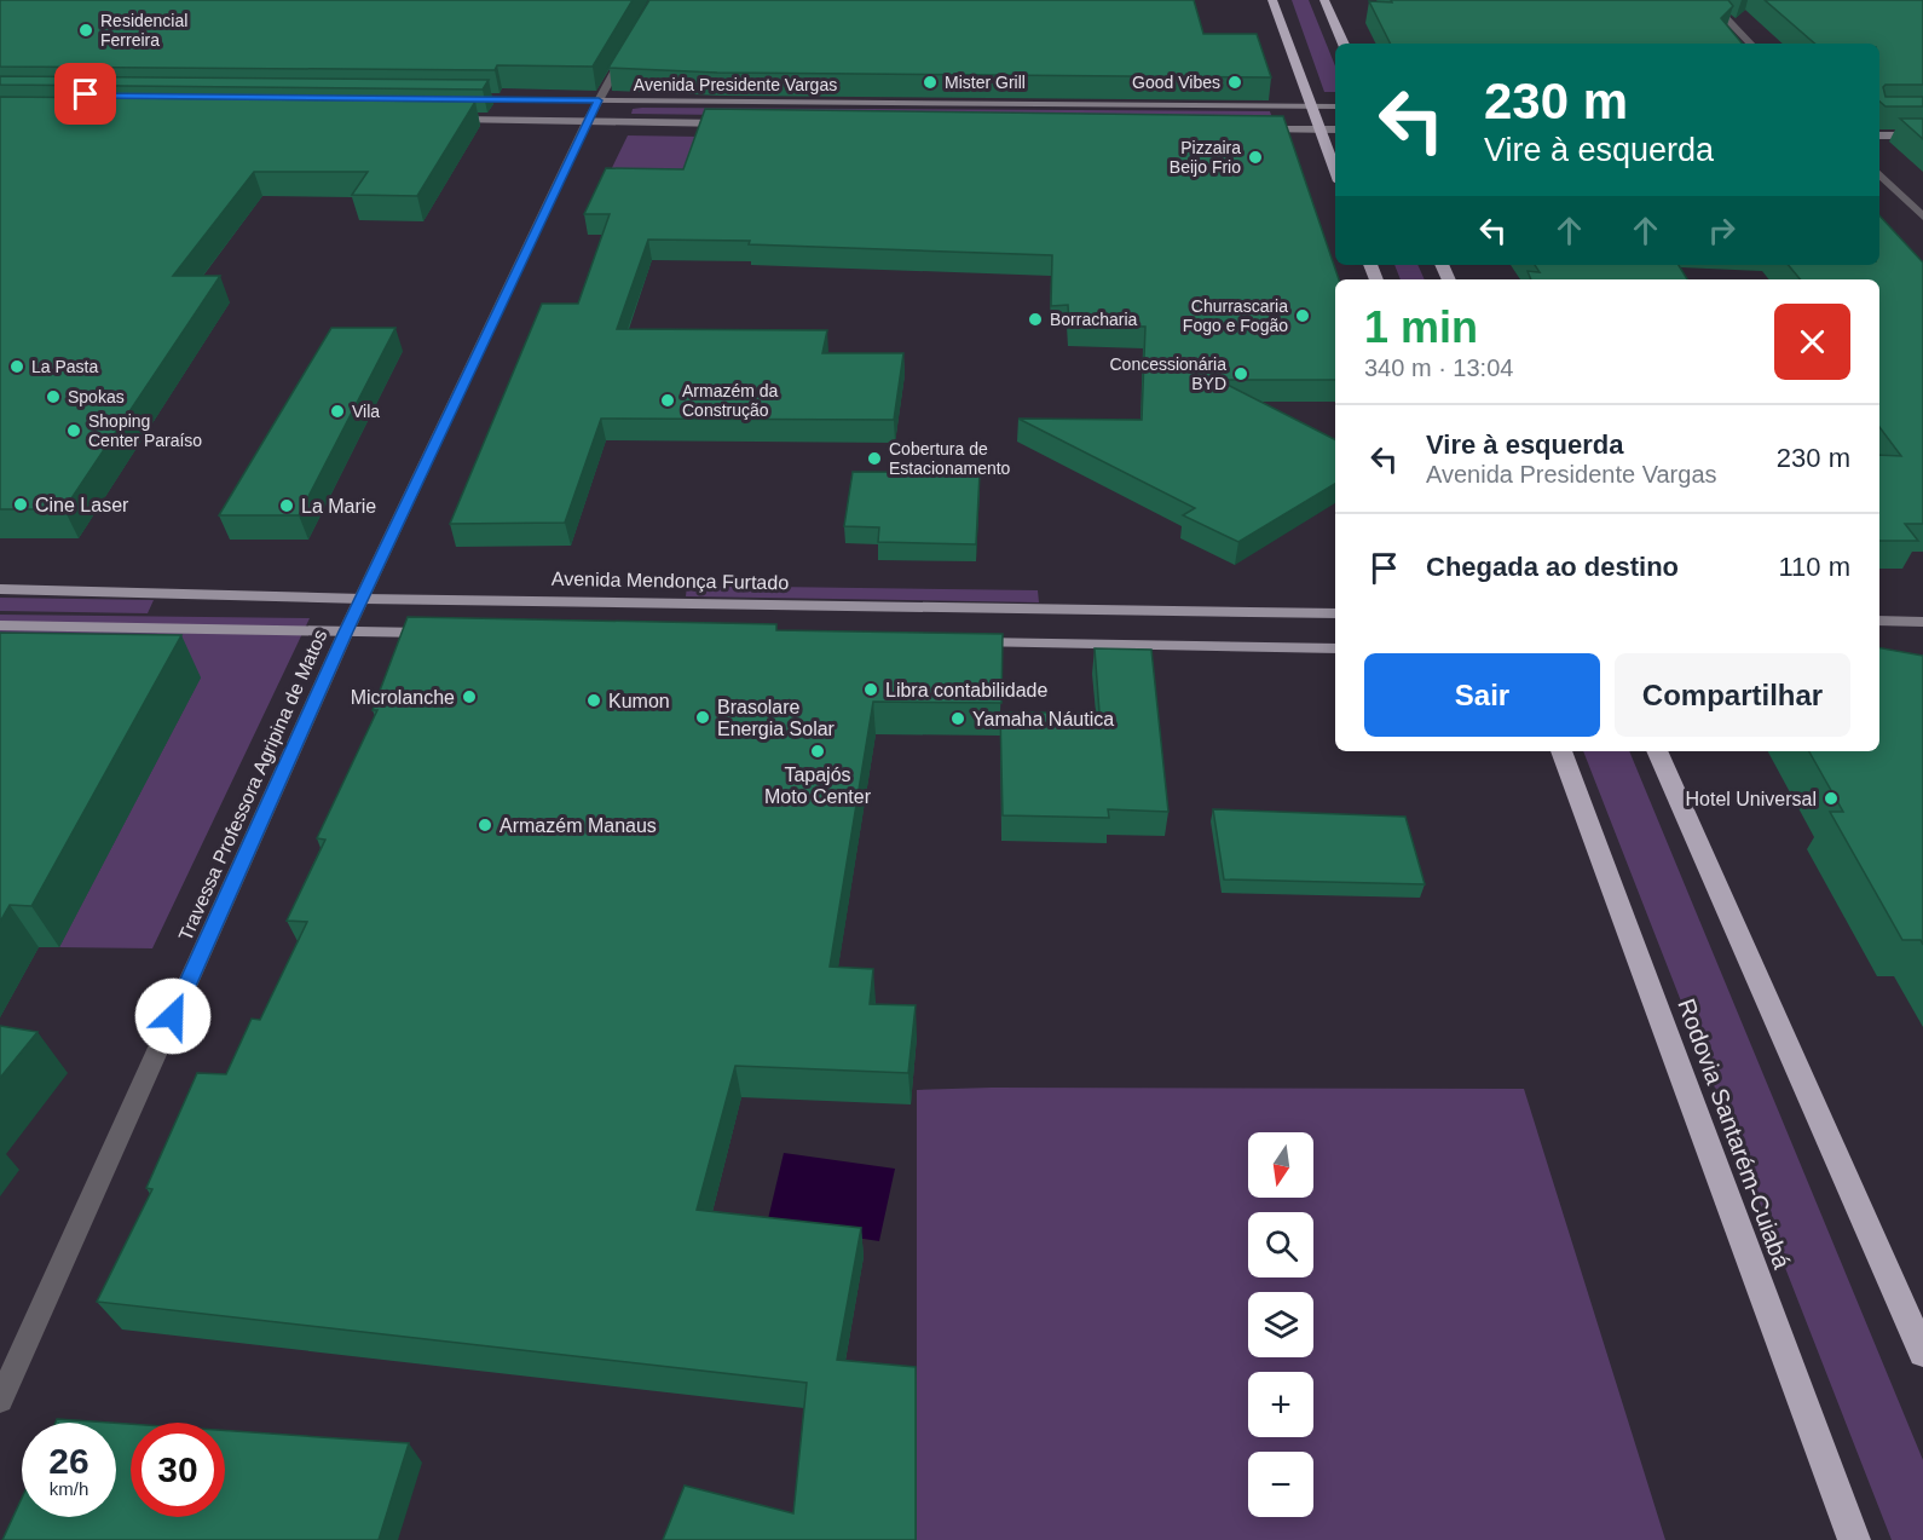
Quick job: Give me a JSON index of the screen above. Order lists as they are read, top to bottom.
{
  "streets": {
    "highway": ["Rodovia Santarém-Cuiabá"],
    "main road": ["Avenida Mendonça Furtado"],
    "street": ["Avenida Presidente Vargas", "Travessa Professora Agripina de Matos"]
  },
  "crossings": [
    ["Avenida Presidente Vargas", "Travessa Professora Agripina de Matos"],
    ["Avenida Mendonça Furtado", "Travessa Professora Agripina de Matos"]
  ],
  "places": [
    "Residencial Ferreira",
    "Mister Grill",
    "Good Vibes",
    "Pizzaira Beijo Frio",
    "Churrascaria Fogo e Fogão",
    "Borracharia",
    "La Pasta",
    "Concessionária BYD",
    "Spokas",
    "Armazém da Construção",
    "Vila",
    "Shoping Center Paraíso",
    "Cobertura de Estacionamento",
    "Cine Laser",
    "La Marie",
    "Libra contabilidade",
    "Microlanche",
    "Kumon",
    "Brasolare Energia Solar",
    "Yamaha Náutica",
    "Tapajós Moto Center",
    "Hotel Universal",
    "Armazém Manaus"
  ],
  "north": "bottom",
  "page": {
    "turn": ["230 m", "Vire à esquerda"],
    "heading": ["1 min", "340 m · 13:04"],
    "list": [
      {
        "name": "Vire à esquerda",
        "note": "Avenida Presidente Vargas",
        "value": "230 m"
      },
      {
        "name": "Chegada ao destino",
        "value": "110 m"
      }
    ],
    "buttons": ["Sair", "Compartilhar"],
    "map_buttons": ["+", "−"],
    "speed": "26 km/h",
    "limit": "30"
  }
}
